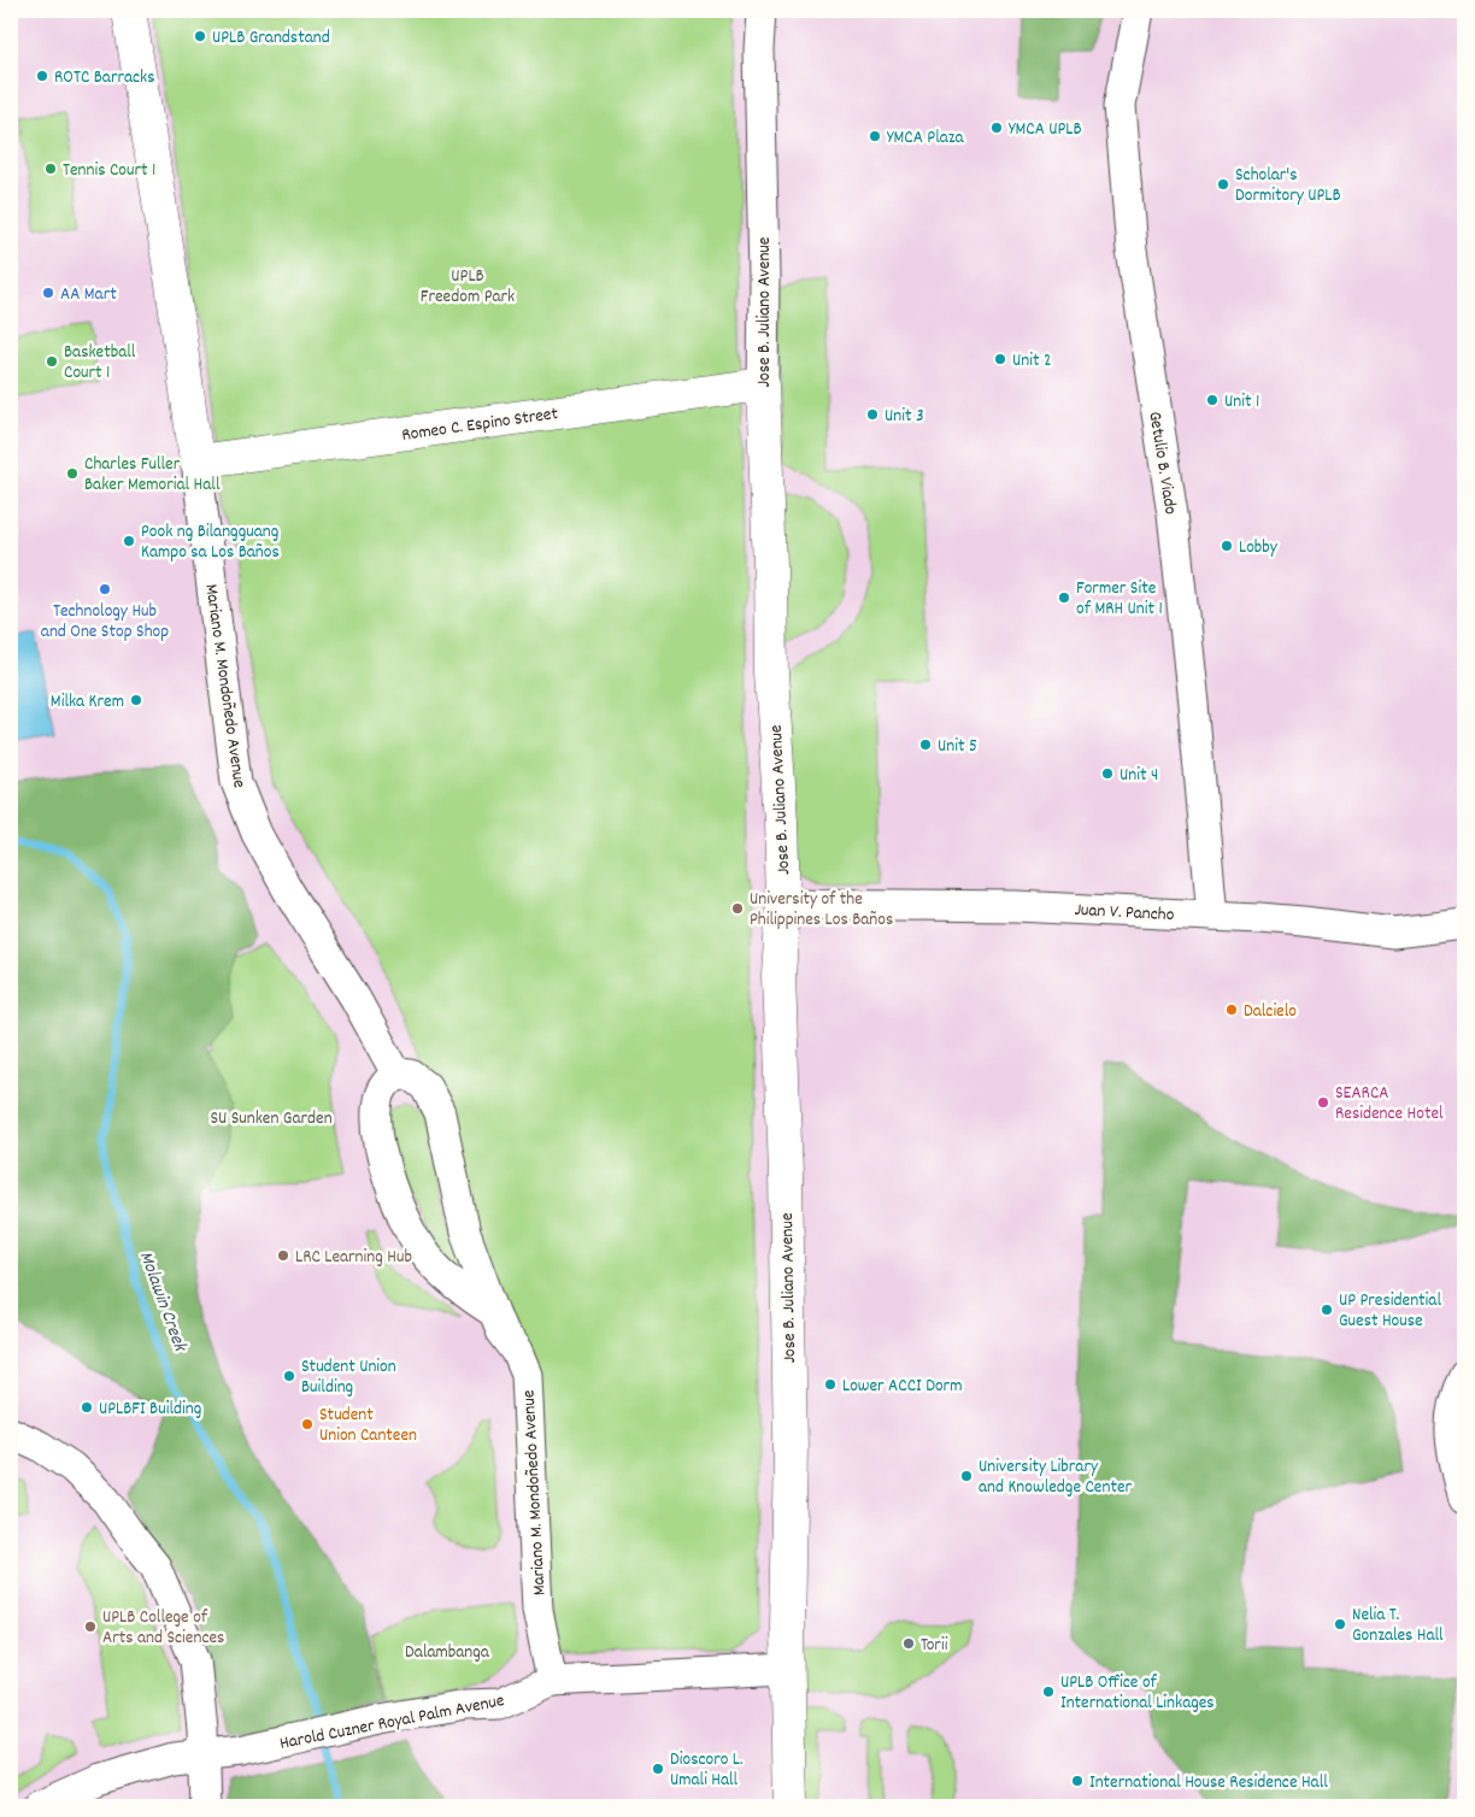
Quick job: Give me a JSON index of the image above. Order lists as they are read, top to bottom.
{
  "streets": {
    "street": [
      "Jose B. Juliano Avenue",
      "Romeo C. Espino Street",
      "Getulio B. Viado",
      "Mariano M. Mondoñedo Avenue",
      "Juan V. Pancho",
      "Harold Cuzner Royal Palm Avenue"
    ]
  },
  "crossings": [
    ["Jose B. Juliano Avenue", "Romeo C. Espino Street"],
    ["Jose B. Juliano Avenue", "Juan V. Pancho"],
    ["Jose B. Juliano Avenue", "Harold Cuzner Royal Palm Avenue"],
    ["Romeo C. Espino Street", "Mariano M. Mondoñedo Avenue"],
    ["Getulio B. Viado", "Juan V. Pancho"],
    ["Mariano M. Mondoñedo Avenue", "Harold Cuzner Royal Palm Avenue"]
  ],
  "water": ["Molawin Creek"],
  "parks": ["UPLB Freedom Park", "SU Sunken Garden", "Dalambanga"],
  "places": [
    "UPLB Grandstand",
    "ROTC Barracks",
    "YMCA UPLB",
    "YMCA Plaza",
    "Tennis Court 1",
    "Scholar's Dormitory UPLB",
    "AA Mart",
    "Unit 2",
    "Basketball Court 1",
    "Unit 1",
    "Unit 3",
    "Charles Fuller Baker Memorial Hall",
    "Pook ng Bilangguang Kampo sa Los Baños",
    "Lobby",
    "Technology Hub and One Stop Shop",
    "Former Site of MRH Unit 1",
    "Milka Krem",
    "Unit 5",
    "Unit 4",
    "University of the Philippines Los Baños",
    "Dalcielo",
    "SEARCA Residence Hotel",
    "LRC Learning Hub",
    "UP Presidential Guest House",
    "Student Union Building",
    "Lower ACCI Dorm",
    "UPLBFI Building",
    "Student Union Canteen",
    "University Library and Knowledge Center",
    "Nelia T. Gonzales Hall",
    "UPLB College of Arts and Sciences",
    "Torii",
    "UPLB Office of International Linkages",
    "Dioscoro L. Umali Hall",
    "International House Residence Hall"
  ]
}
